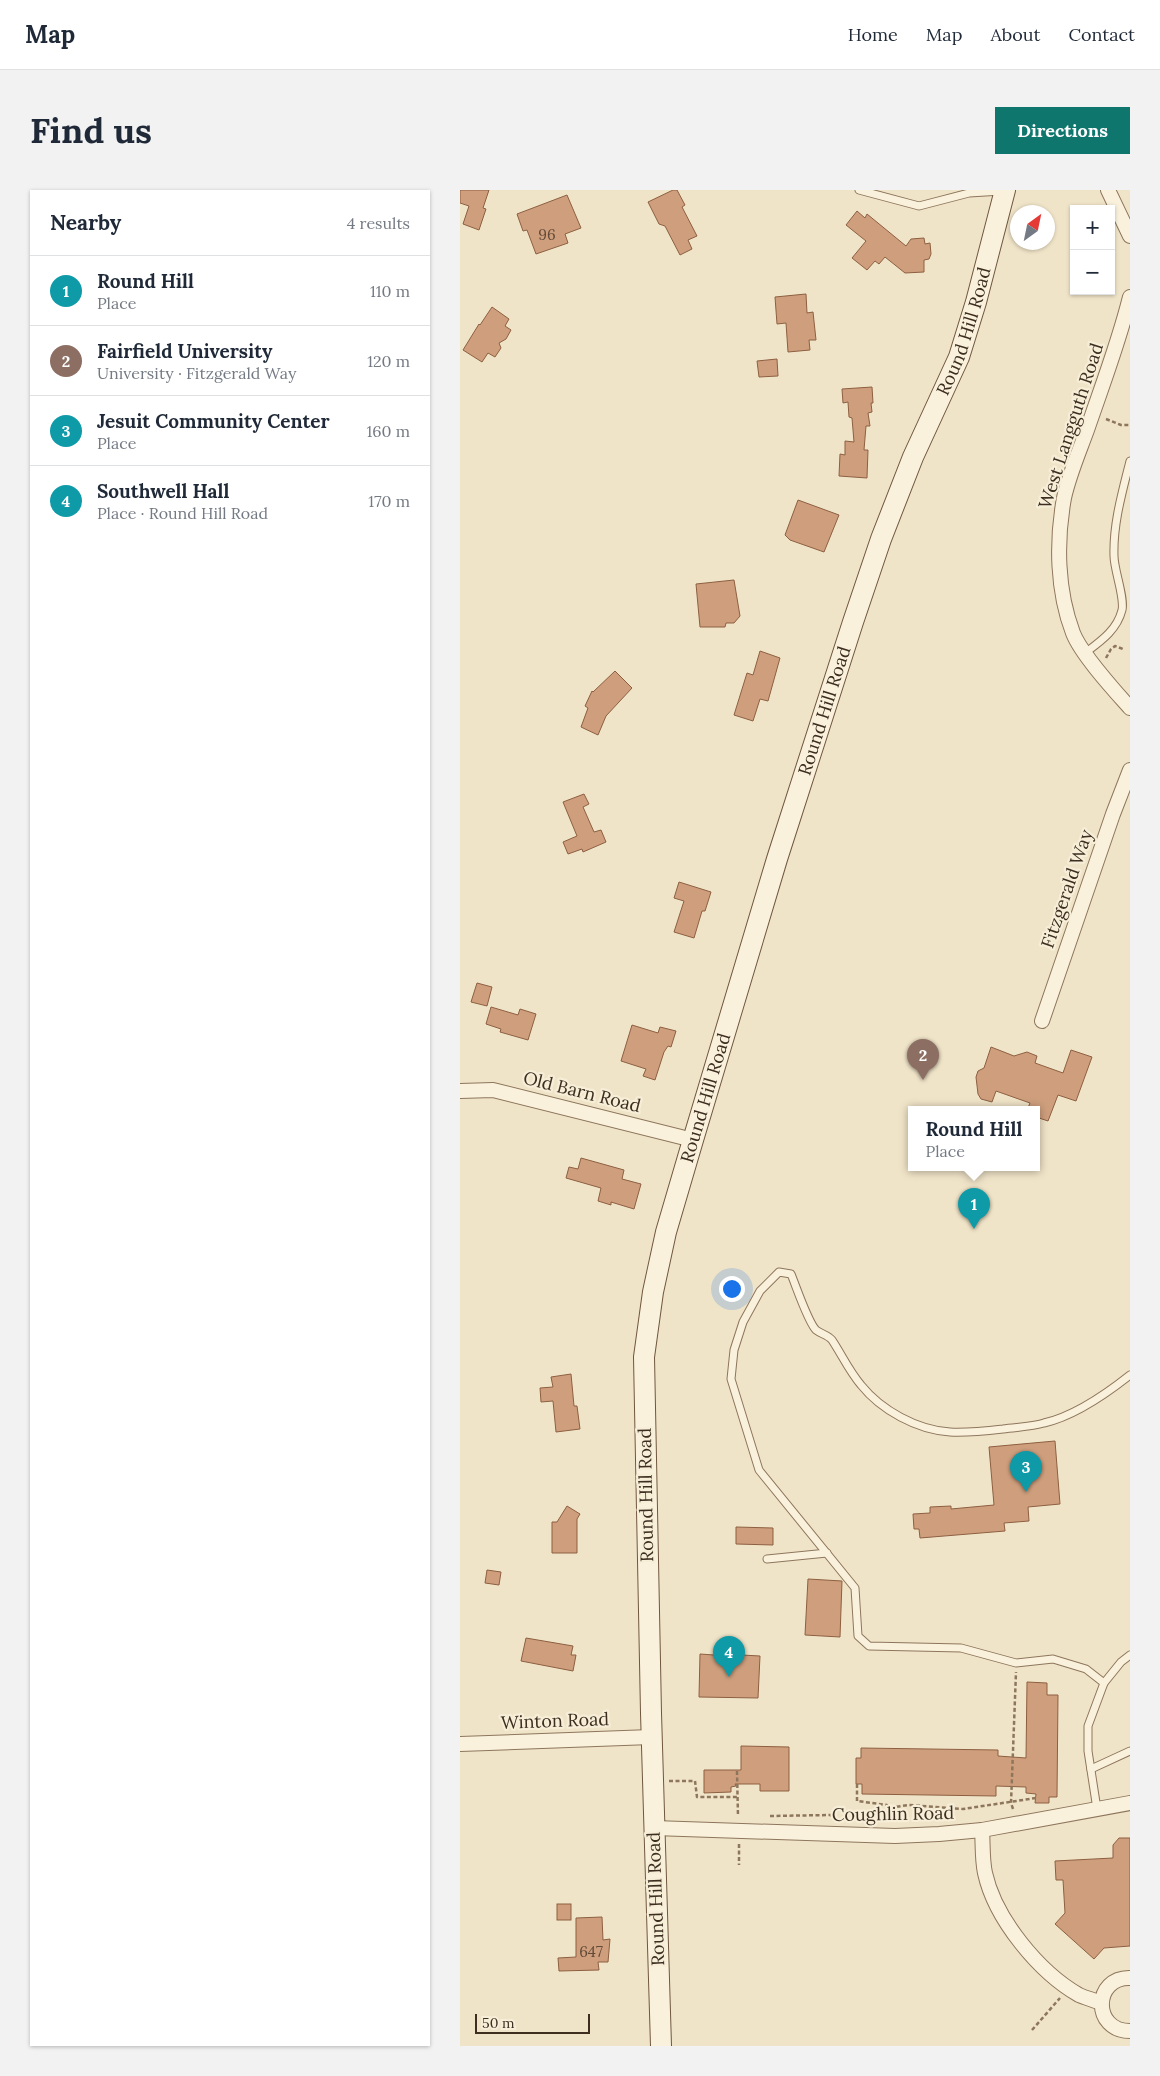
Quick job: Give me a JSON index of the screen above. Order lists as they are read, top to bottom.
{
  "streets": {
    "main road": ["Round Hill Road"],
    "street": [
      "West Langguth Road",
      "Fitzgerald Way",
      "Old Barn Road",
      "Winton Road",
      "Coughlin Road"
    ]
  },
  "crossings": [
    ["Round Hill Road", "Old Barn Road"],
    ["Round Hill Road", "Winton Road"],
    ["Round Hill Road", "Coughlin Road"]
  ],
  "house_numbers": ["96", "647"],
  "scale_bar": "50 m",
  "north": "top right",
  "page": {
    "header": "Map",
    "nav": [
      "Home",
      "Map",
      "About",
      "Contact"
    ],
    "buttons": "Directions",
    "title": "Find us",
    "heading": ["Nearby", "4 results"],
    "map_buttons": ["+", "−"],
    "list": [
      {
        "mark": "1",
        "name": "Round Hill",
        "note": "Place",
        "value": "110 m"
      },
      {
        "mark": "2",
        "name": "Fairfield University",
        "note": "University · Fitzgerald Way",
        "value": "120 m"
      },
      {
        "mark": "3",
        "name": "Jesuit Community Center",
        "note": "Place",
        "value": "160 m"
      },
      {
        "mark": "4",
        "name": "Southwell Hall",
        "note": "Place · Round Hill Road",
        "value": "170 m"
      }
    ],
    "pins": [
      "2",
      "1",
      "3",
      "4"
    ],
    "popup": ["Round Hill", "Place"],
    "scale": "50 m"
  }
}
